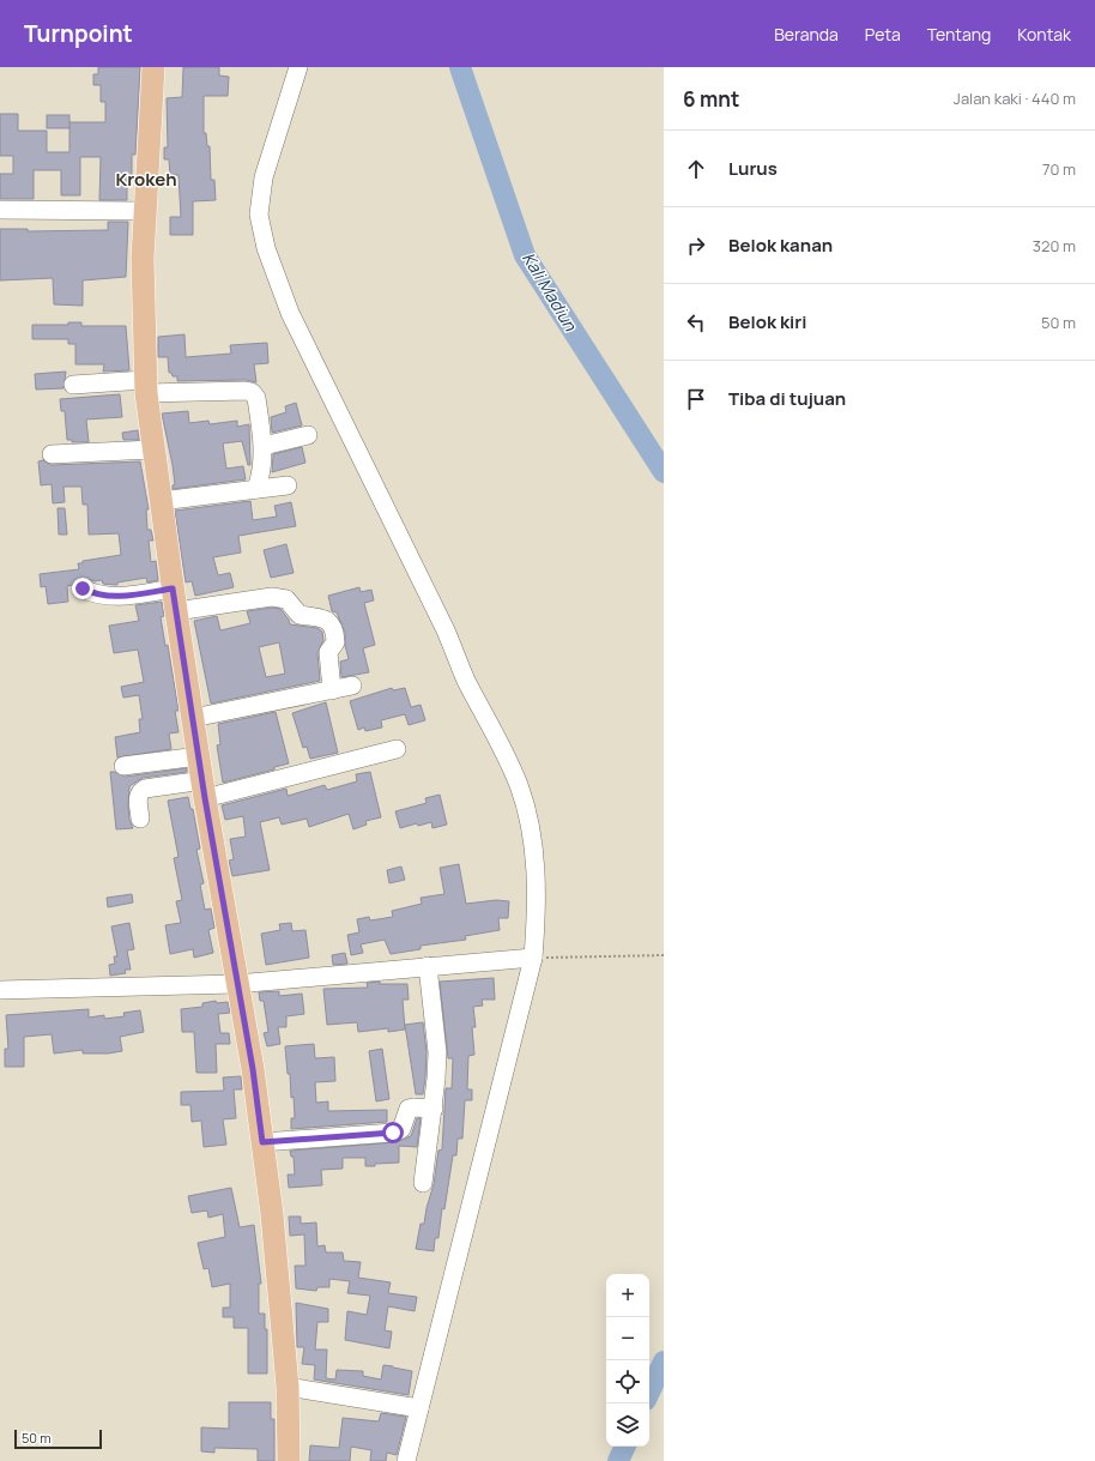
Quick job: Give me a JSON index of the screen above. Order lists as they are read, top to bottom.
{
  "districts": ["Krokeh"],
  "water": ["Kali Madiun"],
  "scale_bar": "50 m",
  "page": {
    "header": "Turnpoint",
    "nav": [
      "Beranda",
      "Peta",
      "Tentang",
      "Kontak"
    ],
    "heading": ["6 mnt", "Jalan kaki · 440 m"],
    "list": [
      ["Lurus", "70 m"],
      ["Belok kanan", "320 m"],
      ["Belok kiri", "50 m"],
      "Tiba di tujuan"
    ],
    "map_buttons": ["+", "−"],
    "scale": "50 m"
  }
}
